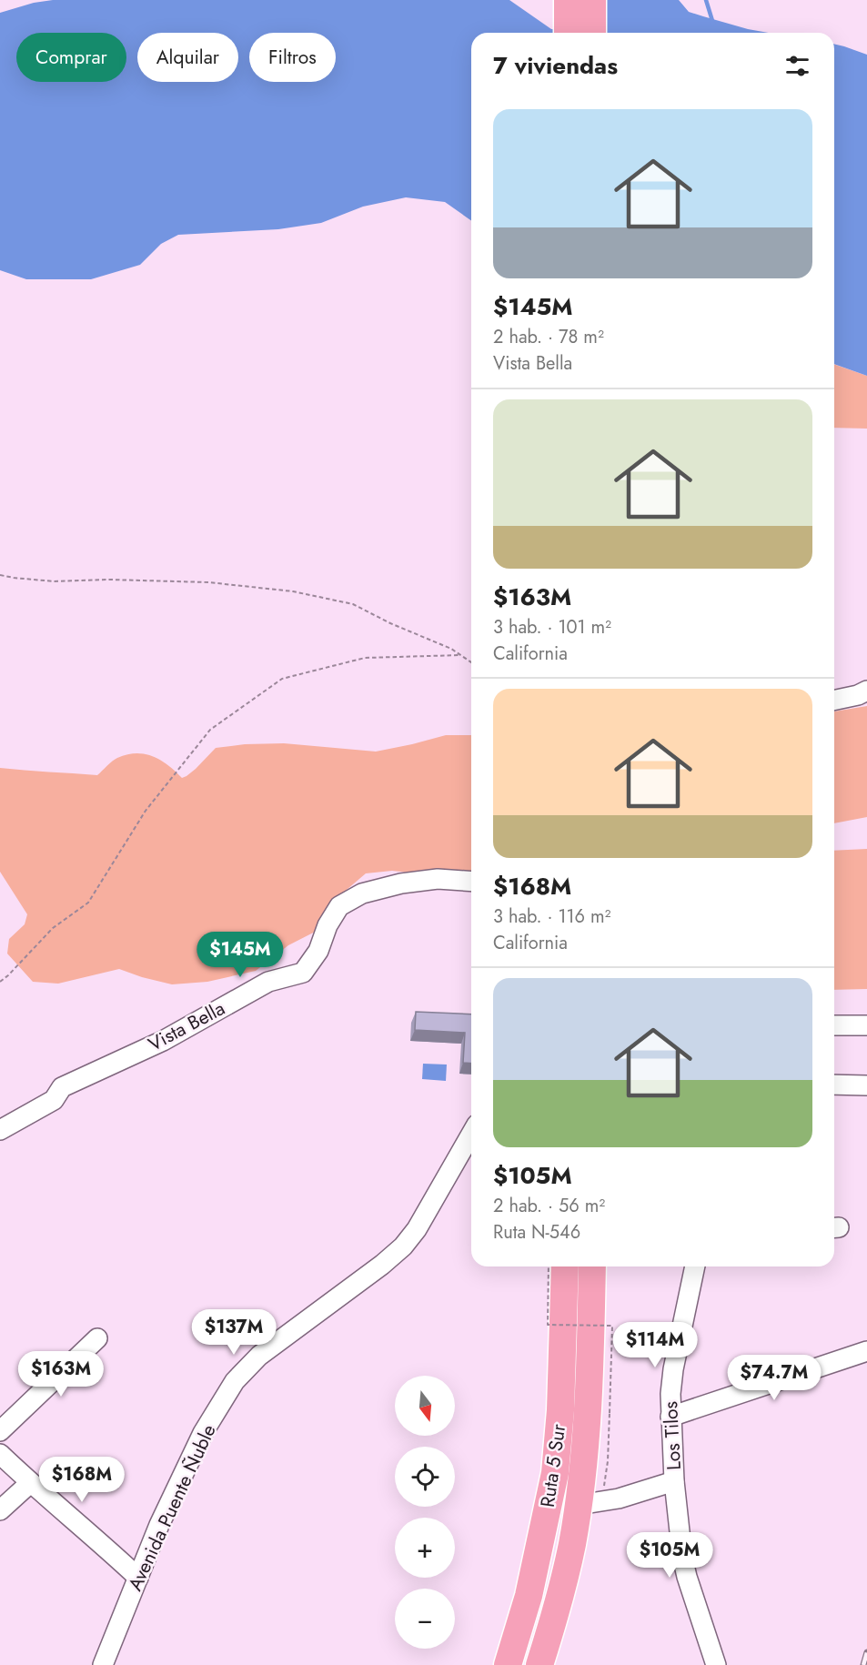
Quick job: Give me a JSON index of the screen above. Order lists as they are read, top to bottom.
{
  "streets": {
    "highway": ["Ruta 5 Sur"],
    "street": ["Vista Bella", "Los Tilos", "Avenida Puente Ñuble"]
  },
  "north": "bottom",
  "page": {
    "chip": ["Comprar", "Alquilar", "Filtros"],
    "heading": "7 viviendas",
    "list": [
      {
        "name": "$145M",
        "note": "2 hab. · 78 m² · Vista Bella"
      },
      {
        "name": "$163M",
        "note": "3 hab. · 101 m² · California"
      },
      {
        "name": "$168M",
        "note": "3 hab. · 116 m² · California"
      },
      {
        "name": "$105M",
        "note": "2 hab. · 56 m² · Ruta N-546"
      }
    ],
    "price": [
      "$145M",
      "$137M",
      "$114M",
      "$163M",
      "$74.7M",
      "$168M",
      "$105M"
    ],
    "map_buttons": ["+", "−"]
  }
}
